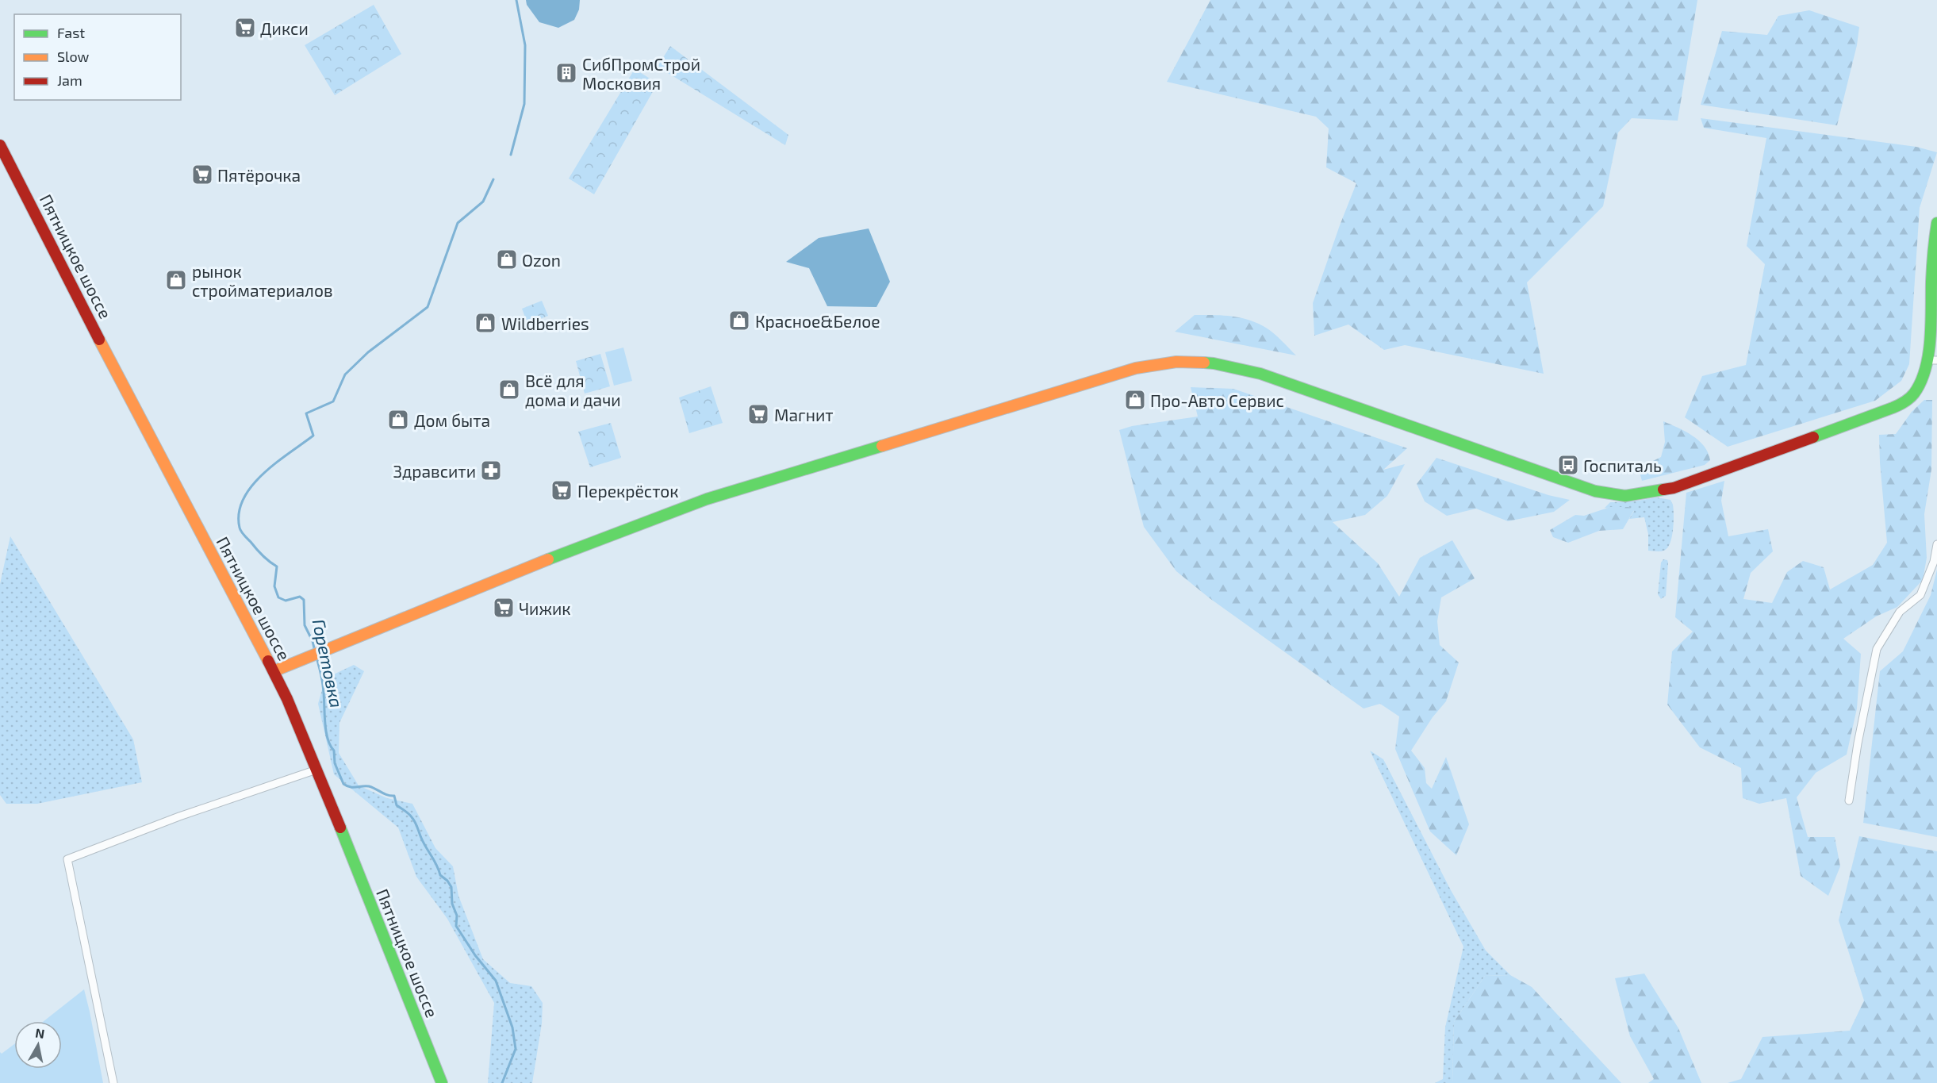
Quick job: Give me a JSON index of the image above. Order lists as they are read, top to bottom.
{
  "streets": {
    "main road": ["Пятницкое шоссе"]
  },
  "water": ["Горетовка"],
  "places": {
    "supermarket": [
      "Дикси",
      "Пятёрочка",
      "Магнит",
      "Перекрёсток",
      "Чижик"
    ],
    "building": ["СибПромСтрой Московия"],
    "shop": [
      "Ozon",
      "рынок стройматериалов",
      "Красное&Белое",
      "Wildberries",
      "Всё для дома и дачи",
      "Про-Авто Сервис",
      "Дом быта"
    ],
    "bus stop": ["Госпиталь"],
    "pharmacy": ["Здравсити"]
  },
  "legend": ["Fast", "Slow", "Jam"],
  "north": "top"
}
